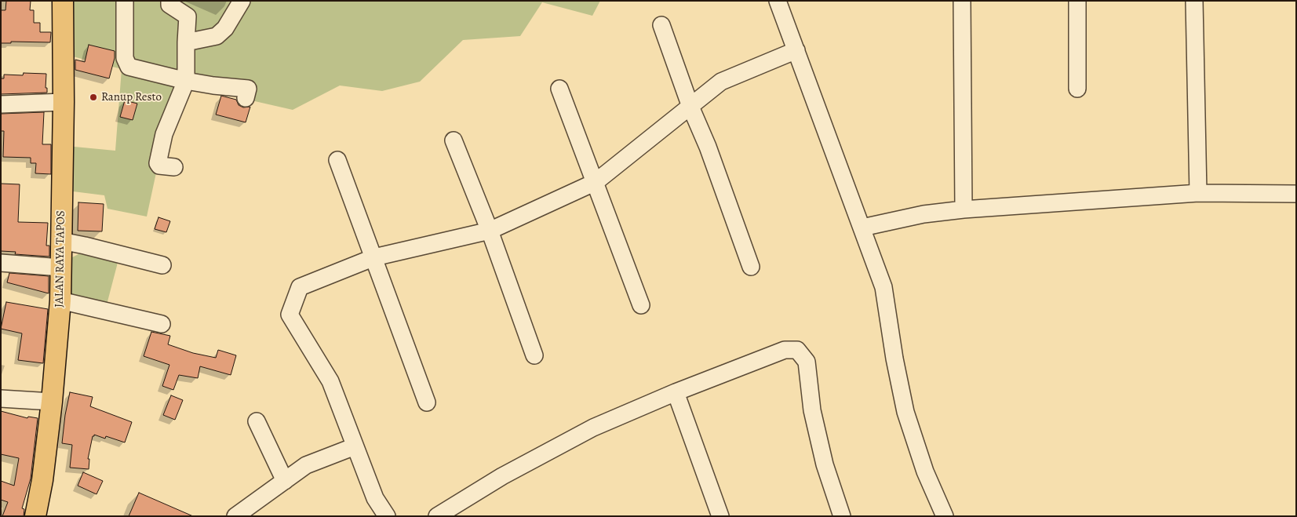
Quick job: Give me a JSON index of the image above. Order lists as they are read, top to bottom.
{
  "streets": {
    "main road": ["JALAN RAYA TAPOS"]
  },
  "places": ["Ranup Resto"]
}
